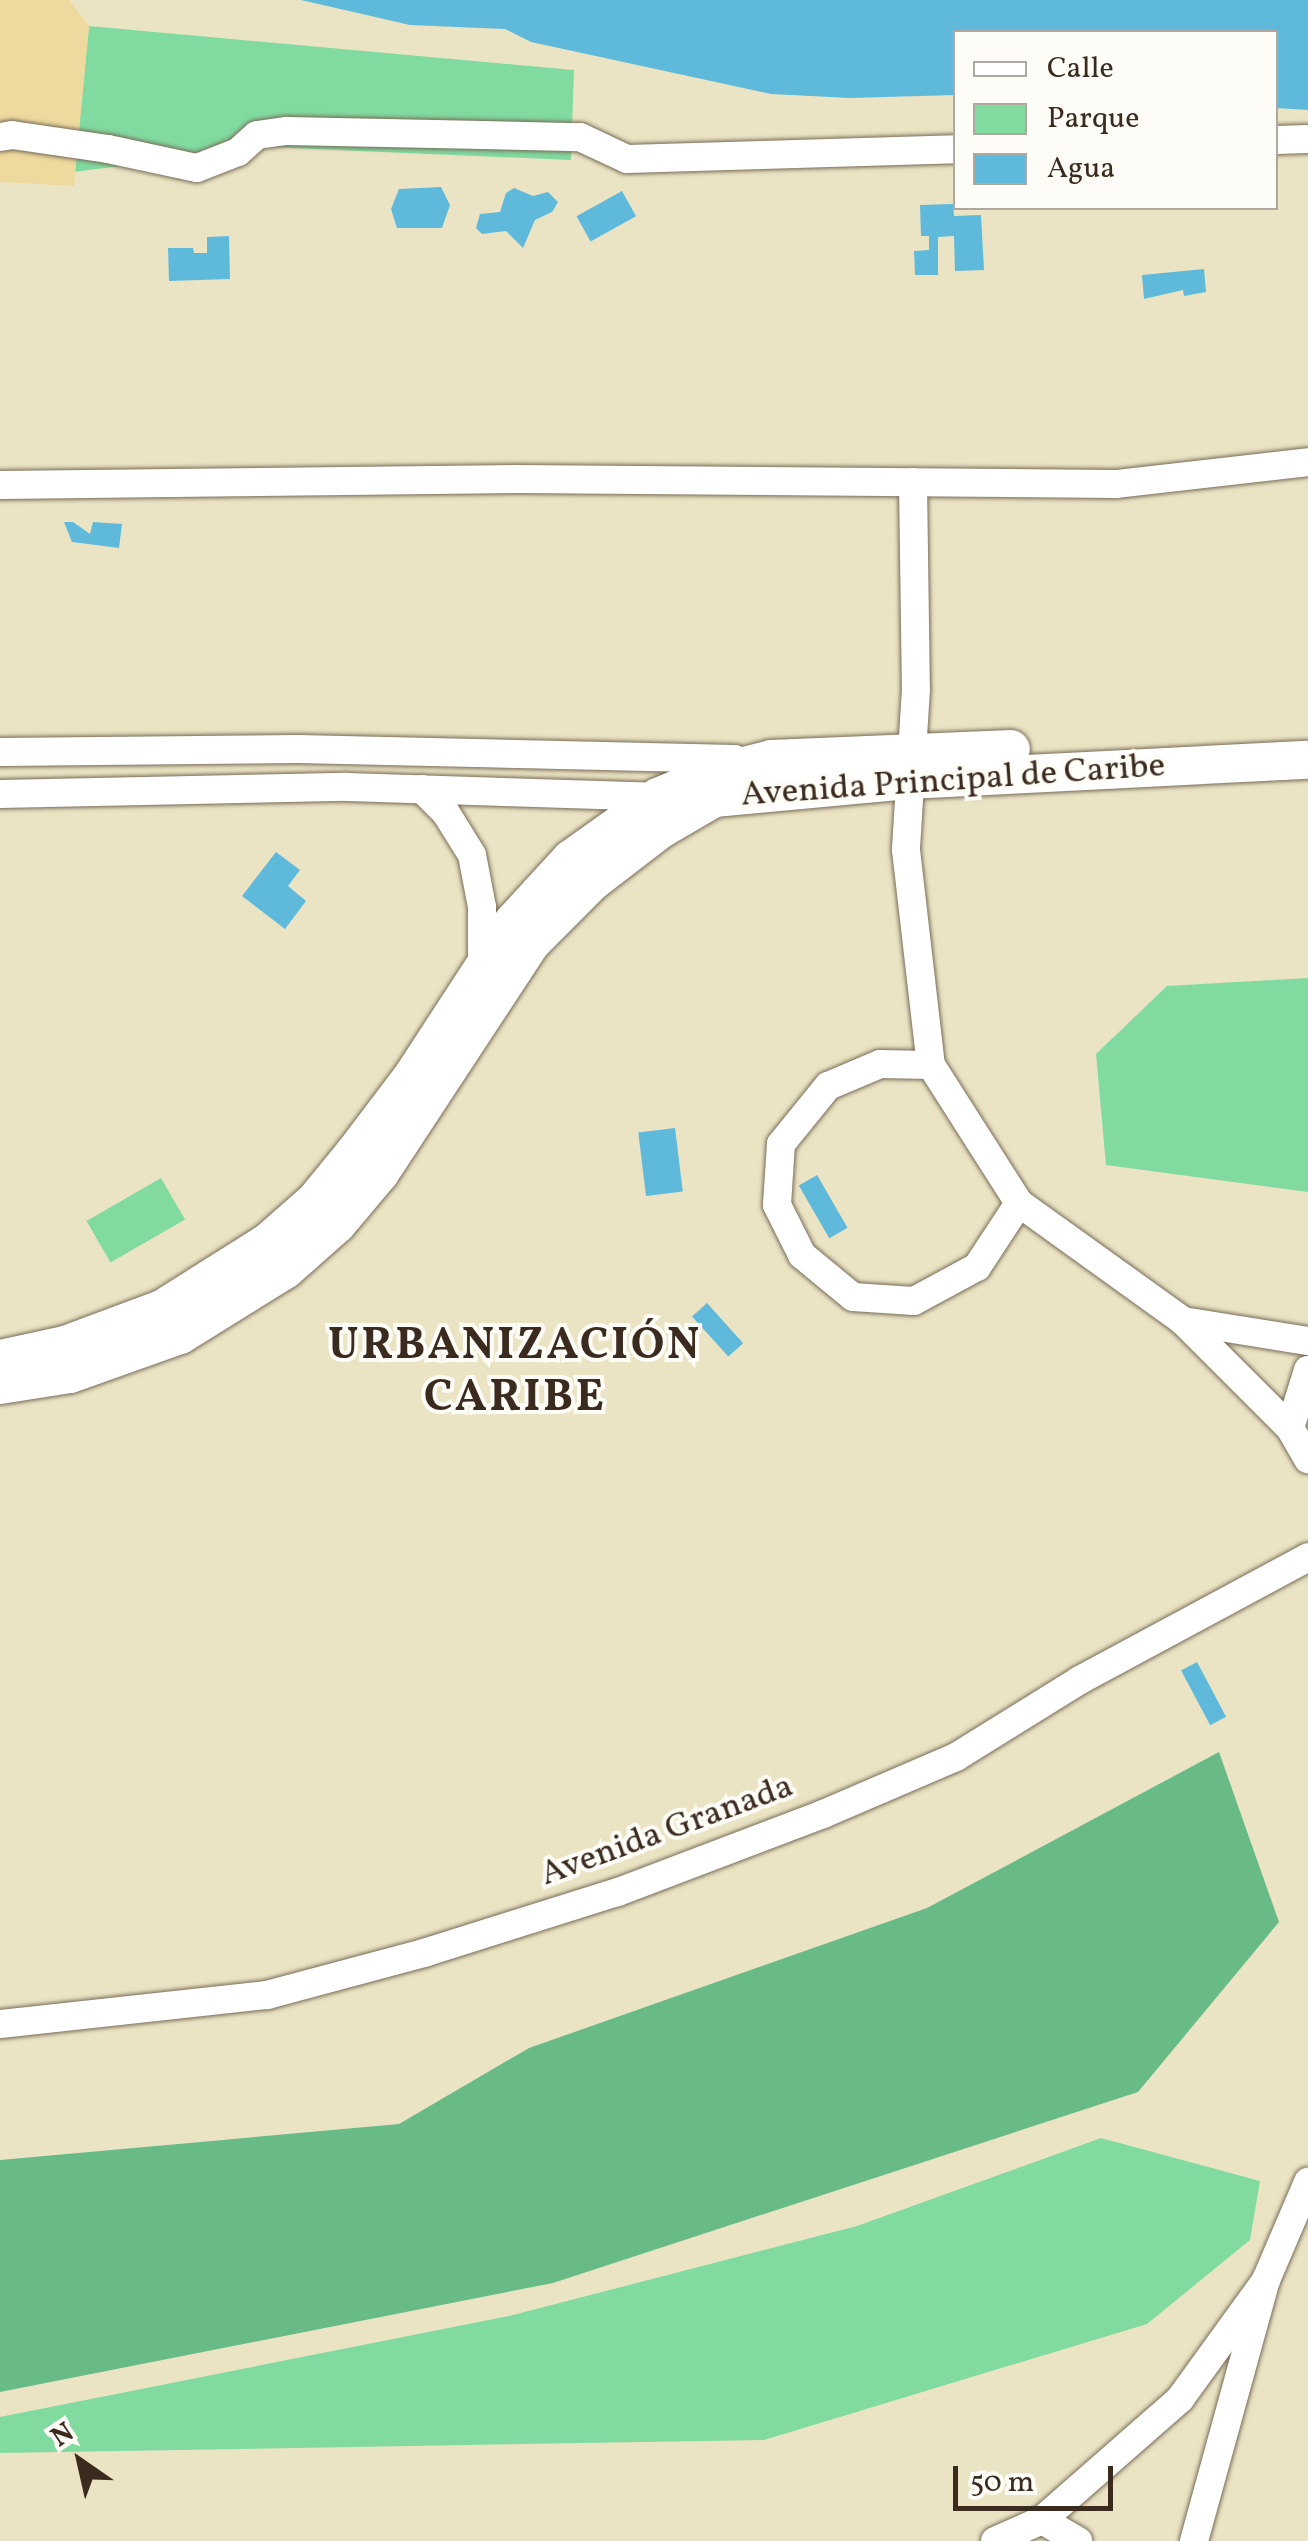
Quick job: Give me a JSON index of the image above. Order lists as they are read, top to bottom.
{
  "streets": {
    "main road": ["Avenida Principal de Caribe"],
    "street": ["Avenida Granada"]
  },
  "districts": ["URBANIZACIÓN CARIBE"],
  "legend": ["Calle", "Parque", "Agua"],
  "scale_bar": "50 m",
  "north": "top left"
}
